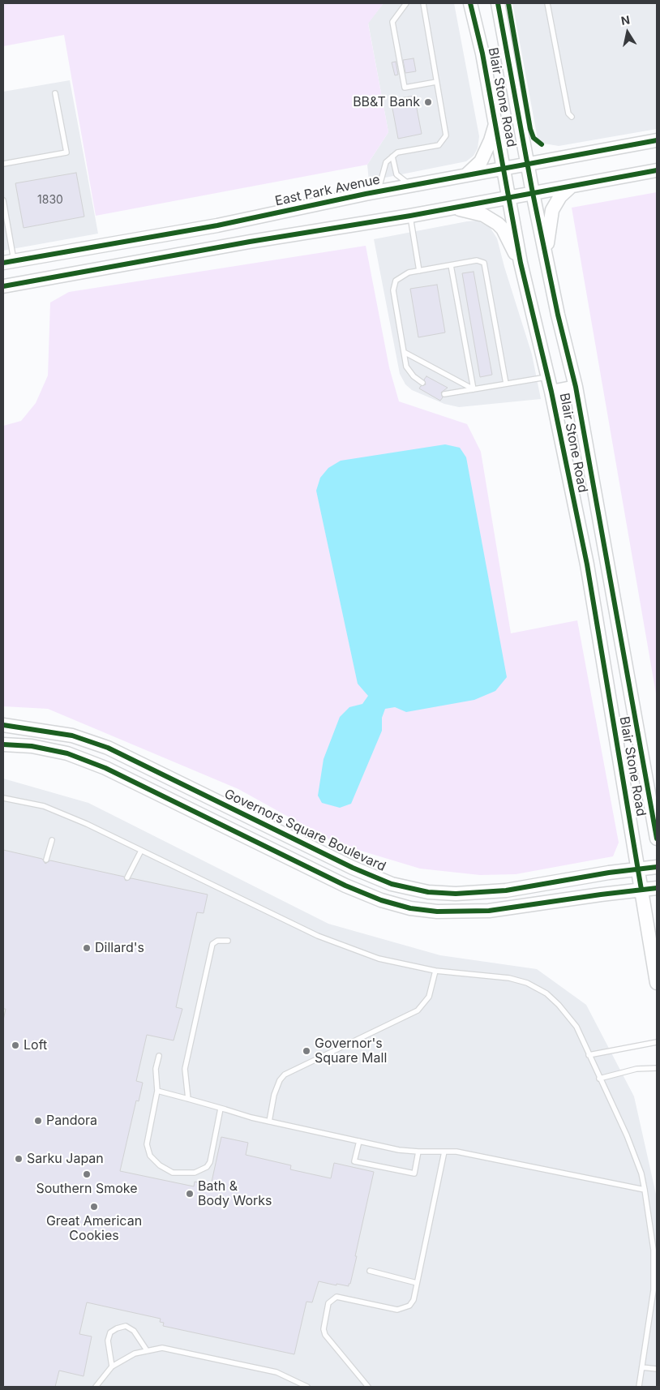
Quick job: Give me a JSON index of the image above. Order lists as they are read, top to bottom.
{
  "streets": {
    "main road": ["Blair Stone Road", "East Park Avenue", "Governors Square Boulevard"]
  },
  "crossings": [
    ["Blair Stone Road", "East Park Avenue"],
    ["Blair Stone Road", "Governors Square Boulevard"]
  ],
  "places": [
    "BB&T Bank",
    "Dillard's",
    "Loft",
    "Governor's Square Mall",
    "Pandora",
    "Sarku Japan",
    "Southern Smoke",
    "Bath & Body Works",
    "Great American Cookies"
  ],
  "house_numbers": ["1830"],
  "north": "top"
}
